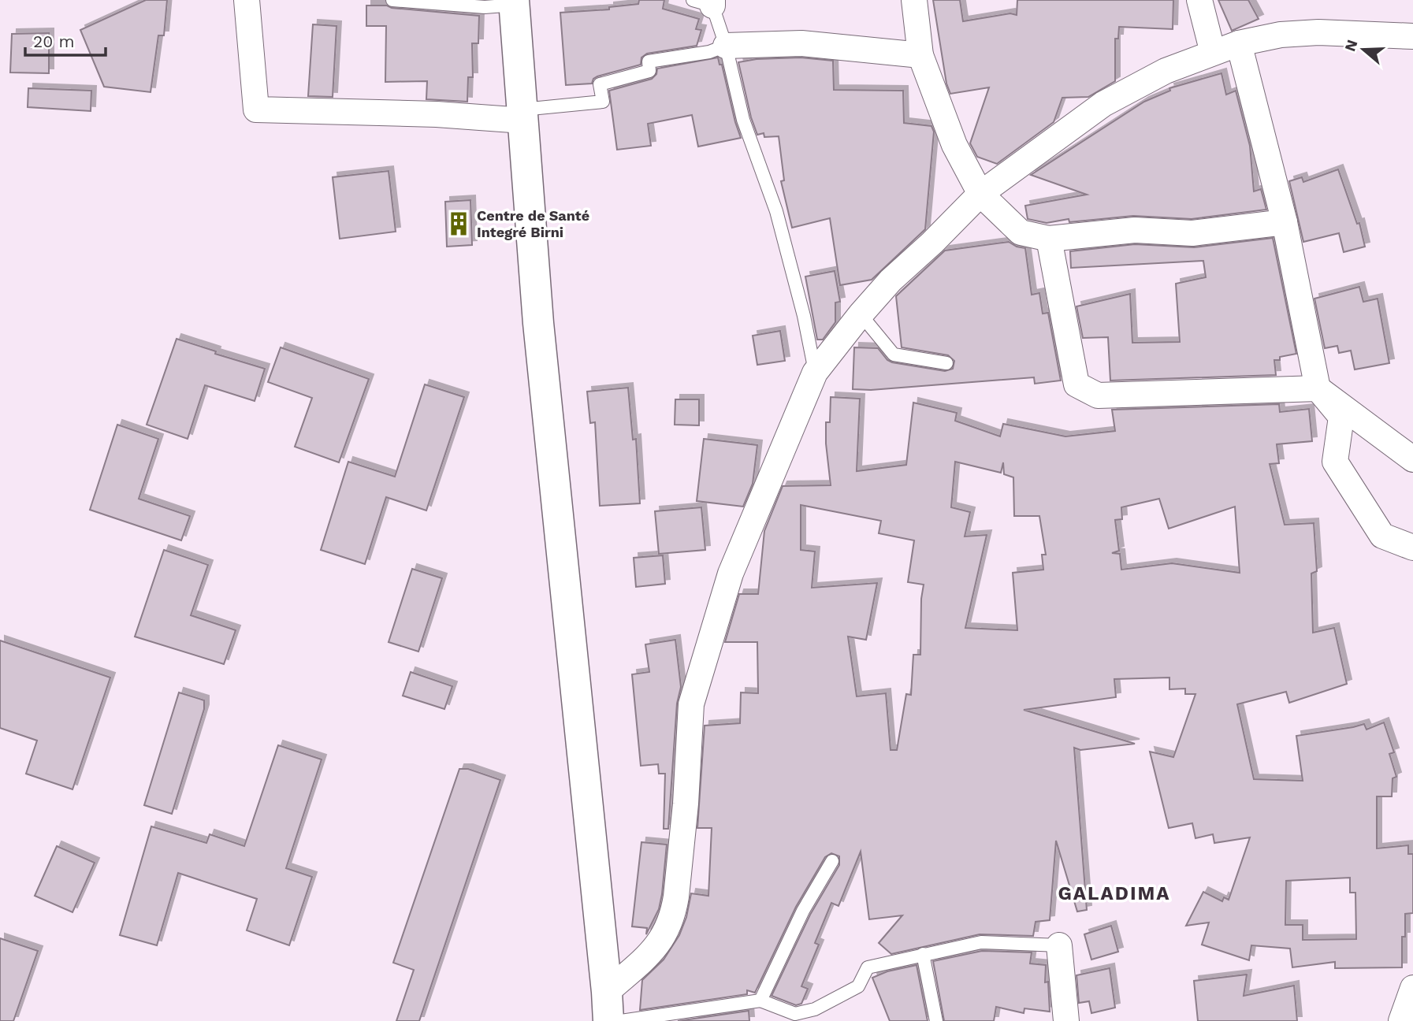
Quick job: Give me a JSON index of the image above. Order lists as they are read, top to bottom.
{
  "districts": ["GALADIMA"],
  "places": {
    "building": ["Centre de Santé Integré Birni"]
  },
  "scale_bar": "20 m",
  "north": "left"
}
